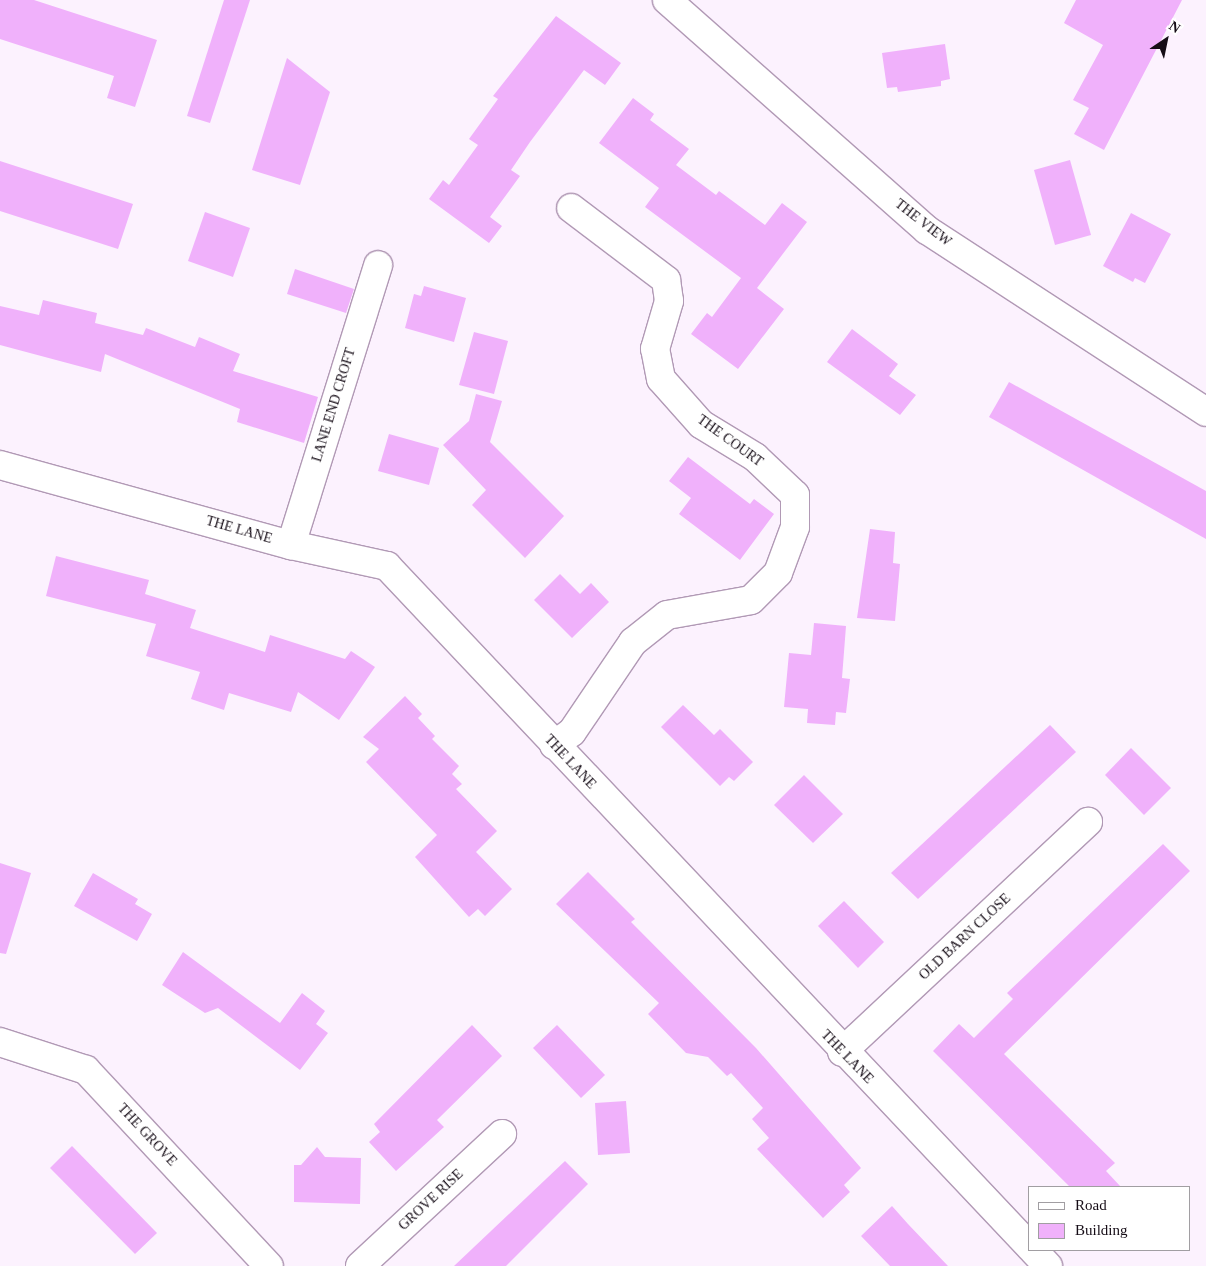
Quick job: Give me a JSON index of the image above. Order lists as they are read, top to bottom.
{
  "streets": {
    "street": [
      "THE VIEW",
      "LANE END CROFT",
      "THE COURT",
      "THE LANE",
      "OLD BARN CLOSE",
      "THE GROVE",
      "GROVE RISE"
    ]
  },
  "crossings": [
    ["LANE END CROFT", "THE LANE"],
    ["THE COURT", "THE LANE"],
    ["THE LANE", "OLD BARN CLOSE"]
  ],
  "legend": ["Road", "Building"],
  "north": "top right"
}
